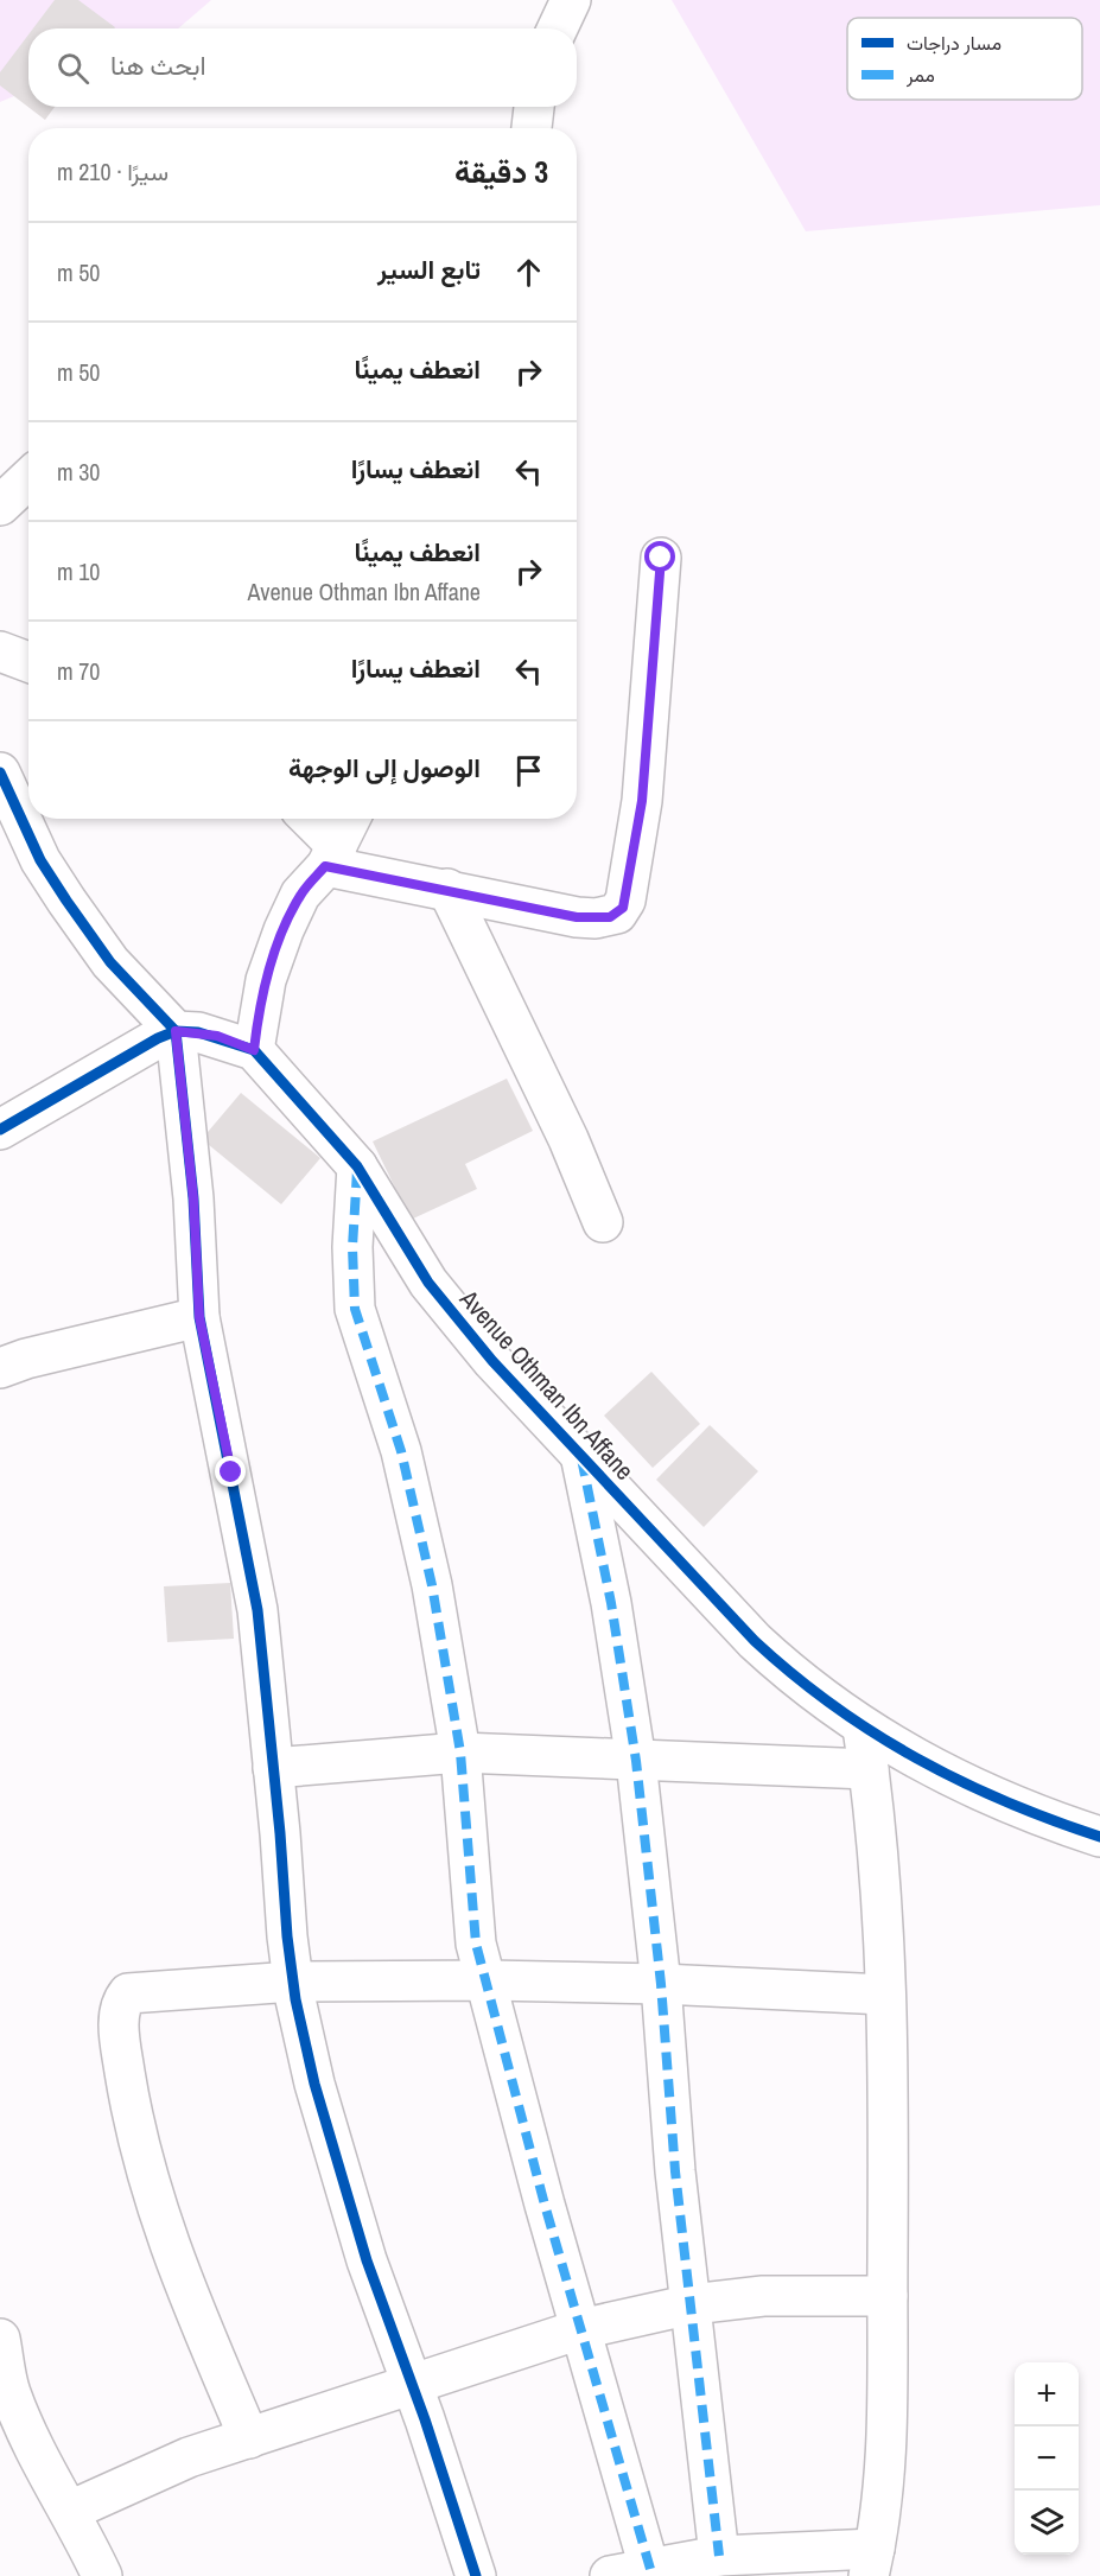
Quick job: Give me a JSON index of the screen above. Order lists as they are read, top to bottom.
{
  "streets": {
    "street": ["Avenue Othman Ibn Affane"]
  },
  "legend": ["مسار دراجات", "ممر"],
  "page": {
    "search": "ابحث هنا",
    "heading": ["3 دقيقة", "سيرًا · 210 m"],
    "list": [
      ["تابع السير", "50 m"],
      ["انعطف يمينًا", "50 m"],
      ["انعطف يسارًا", "30 m"],
      ["انعطف يمينًا", "Avenue Othman Ibn Affane", "10 m"],
      ["انعطف يسارًا", "70 m"],
      "الوصول إلى الوجهة"
    ],
    "map_buttons": ["+", "−"]
  }
}
